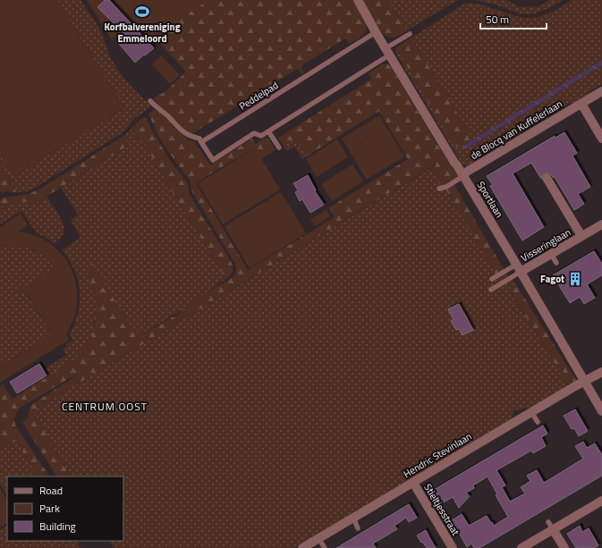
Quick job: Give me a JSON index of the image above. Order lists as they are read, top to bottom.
{
  "streets": {
    "street": [
      "de Blocq van Kuffelerlaan",
      "Sportlaan",
      "Visseringlaan",
      "Hendric Stevinlaan",
      "Stieltjesstraat"
    ],
    "lane": ["Peddelpad"]
  },
  "crossings": [
    ["Peddelpad", "Sportlaan"],
    ["de Blocq van Kuffelerlaan", "Sportlaan"],
    ["Sportlaan", "Visseringlaan"],
    ["Sportlaan", "Hendric Stevinlaan"],
    ["Hendric Stevinlaan", "Stieltjesstraat"]
  ],
  "districts": ["CENTRUM OOST"],
  "places": {
    "sports": ["Korfbalvereniging Emmeloord"],
    "building": ["Fagot"]
  },
  "legend": ["Road", "Park", "Building"],
  "scale_bar": "50 m"
}
